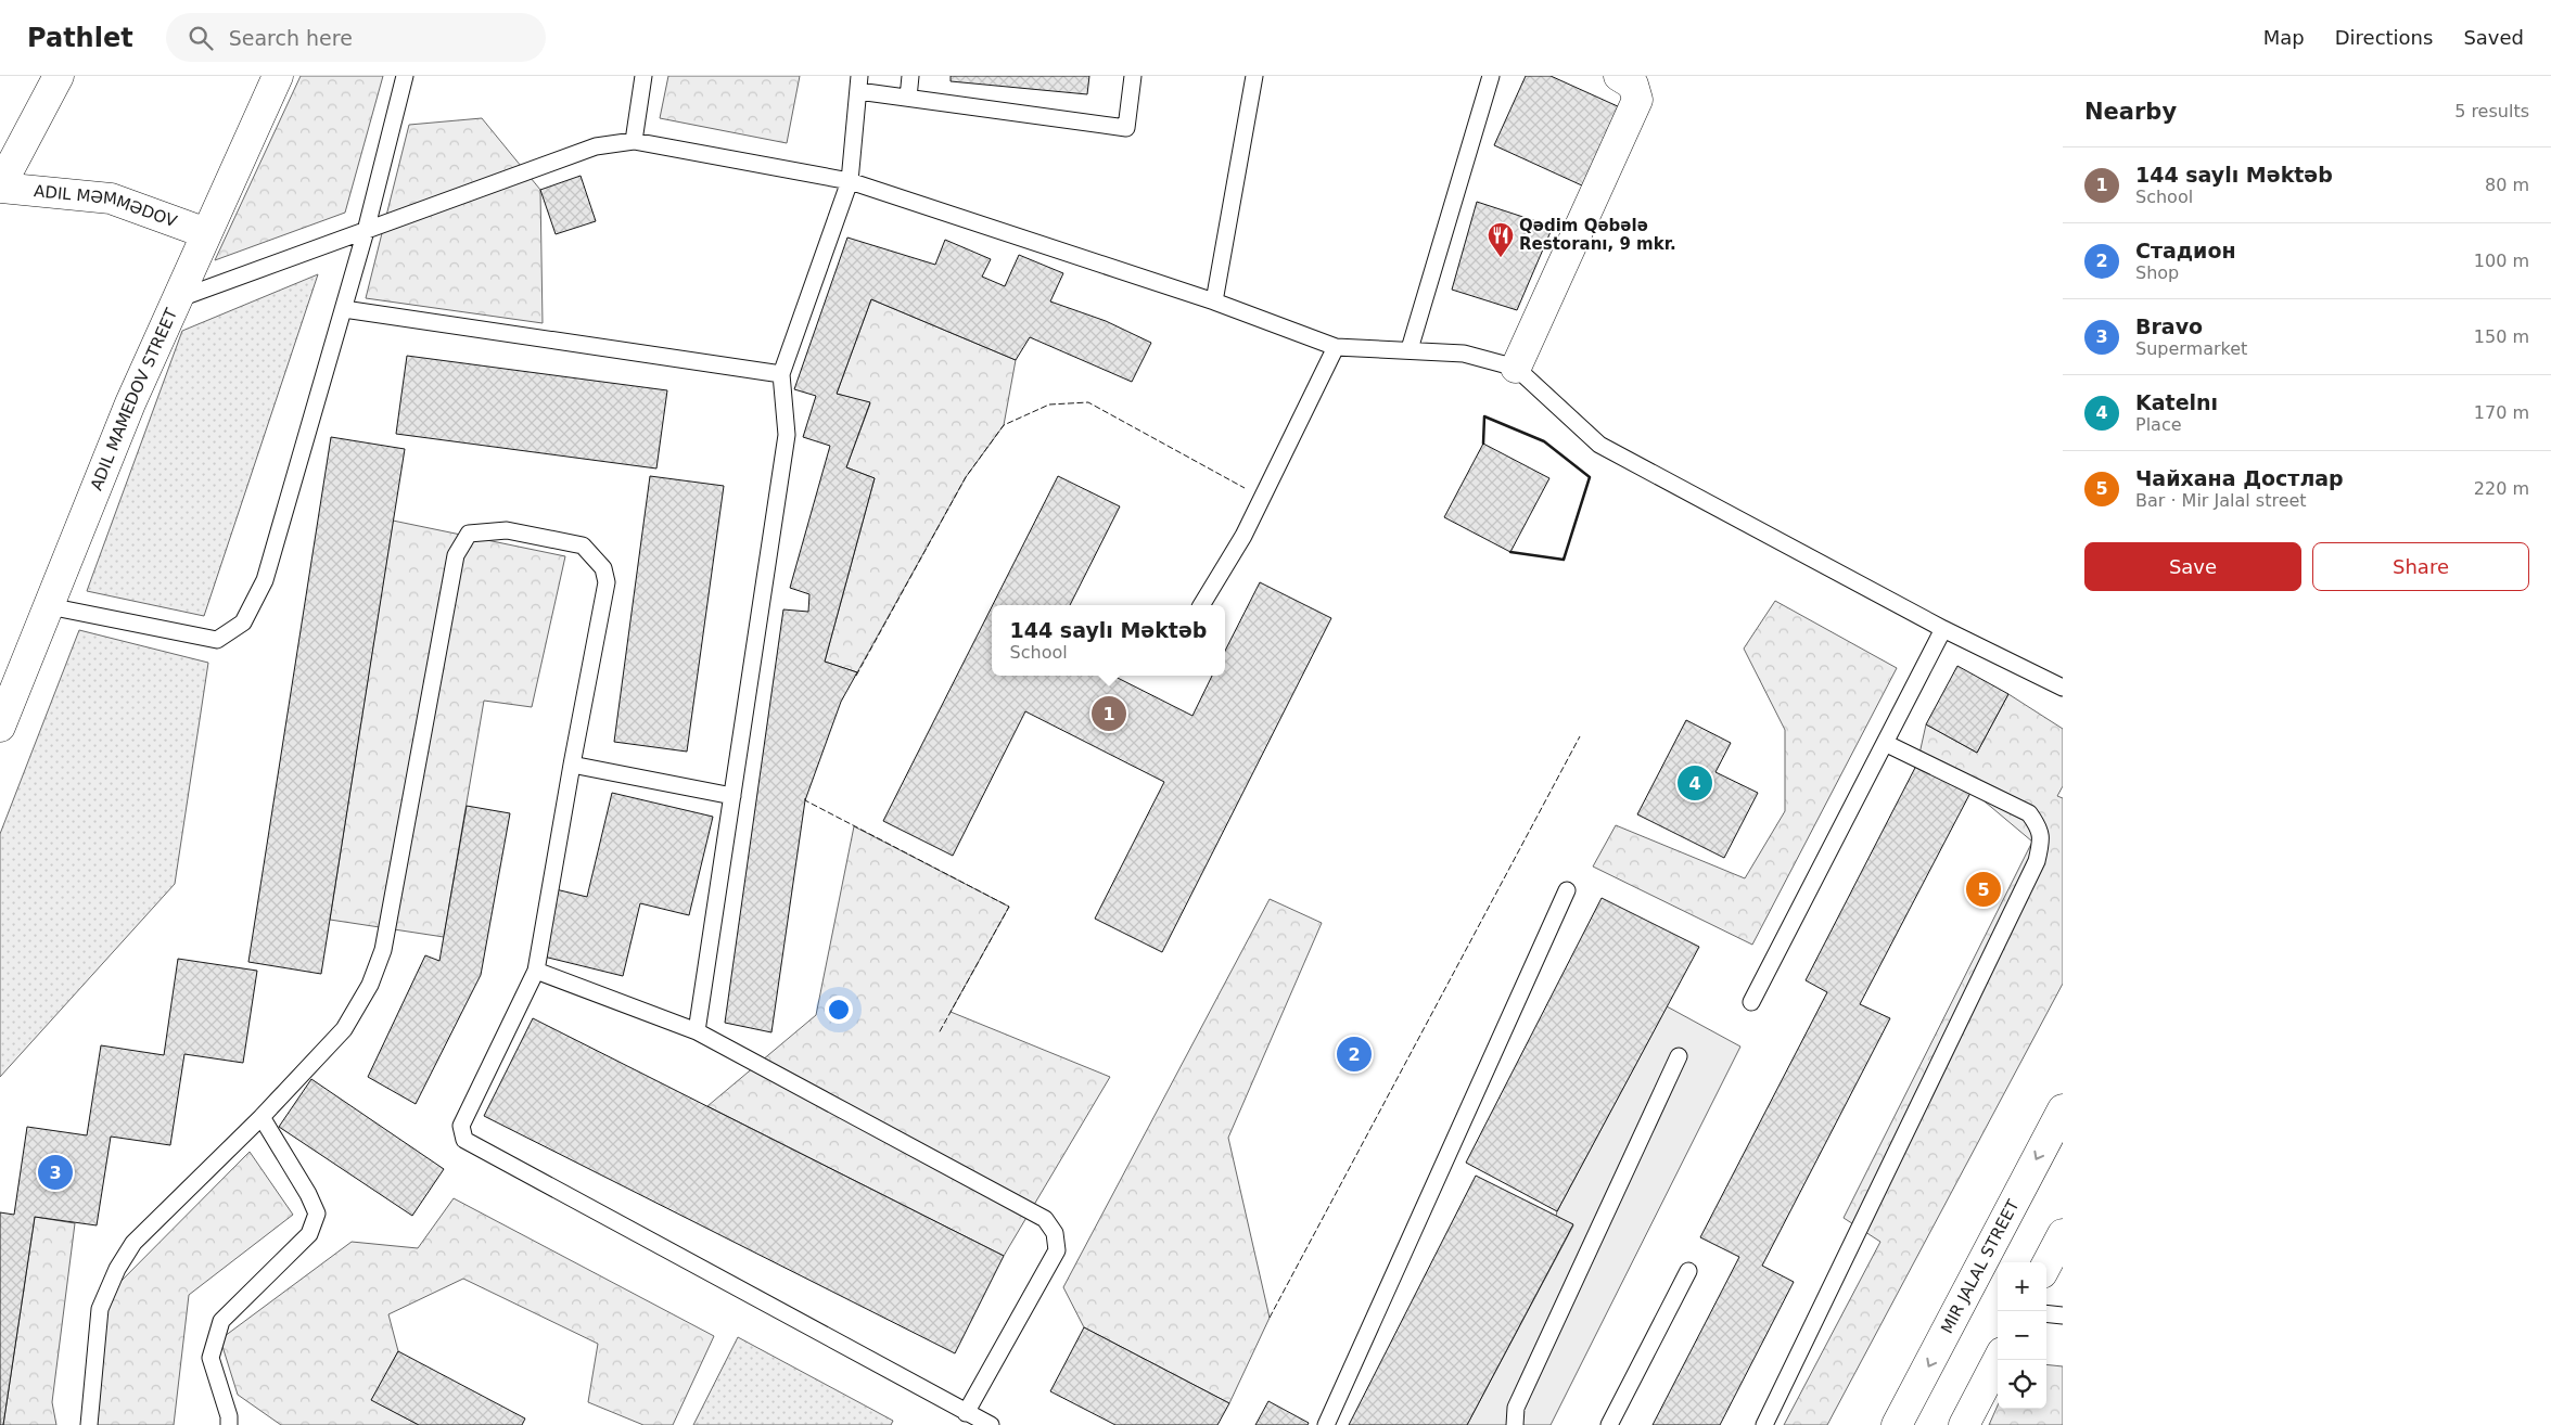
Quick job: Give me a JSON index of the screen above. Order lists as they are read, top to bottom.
{
  "streets": {
    "street": ["ADIL MƏMMƏDOV", "ADIL MAMEDOV STREET", "MIR JALAL STREET"]
  },
  "crossings": [
    ["ADIL MƏMMƏDOV", "ADIL MAMEDOV STREET"]
  ],
  "places": {
    "restaurant": ["Qədim Qəbələ Restoranı, 9 mkr."]
  },
  "page": {
    "header": "Pathlet",
    "search": "Search here",
    "nav": ["Map", "Directions", "Saved"],
    "heading": ["Nearby", "5 results"],
    "list": [
      {
        "mark": "1",
        "name": "144 saylı Məktəb",
        "note": "School",
        "value": "80 m"
      },
      {
        "mark": "2",
        "name": "Стадион",
        "note": "Shop",
        "value": "100 m"
      },
      {
        "mark": "3",
        "name": "Bravo",
        "note": "Supermarket",
        "value": "150 m"
      },
      {
        "mark": "4",
        "name": "Katelnı",
        "note": "Place",
        "value": "170 m"
      },
      {
        "mark": "5",
        "name": "Чайхана Достлар",
        "note": "Bar · Mir Jalal street",
        "value": "220 m"
      }
    ],
    "buttons": ["Save", "Share"],
    "popup": ["144 saylı Məktəb", "School"],
    "pins": [
      "1",
      "4",
      "5",
      "2",
      "3"
    ],
    "map_buttons": ["+", "−"]
  }
}
